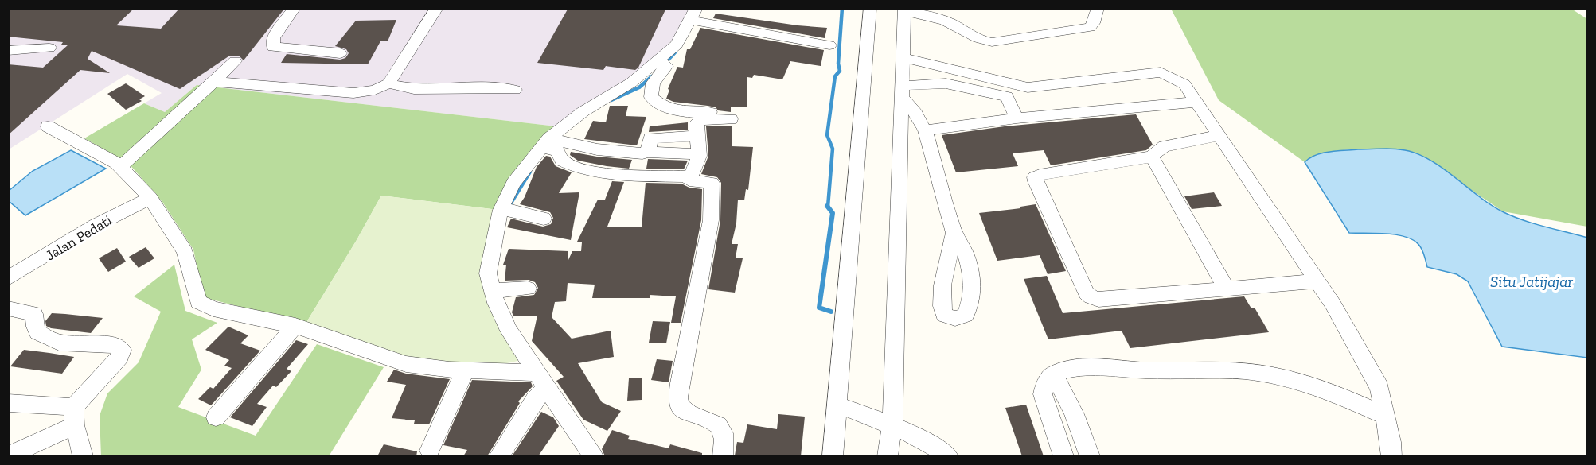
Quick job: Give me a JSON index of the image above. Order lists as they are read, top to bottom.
{
  "streets": {
    "street": ["Jalan Pedati"]
  },
  "water": ["Situ Jatijajar"]
}
